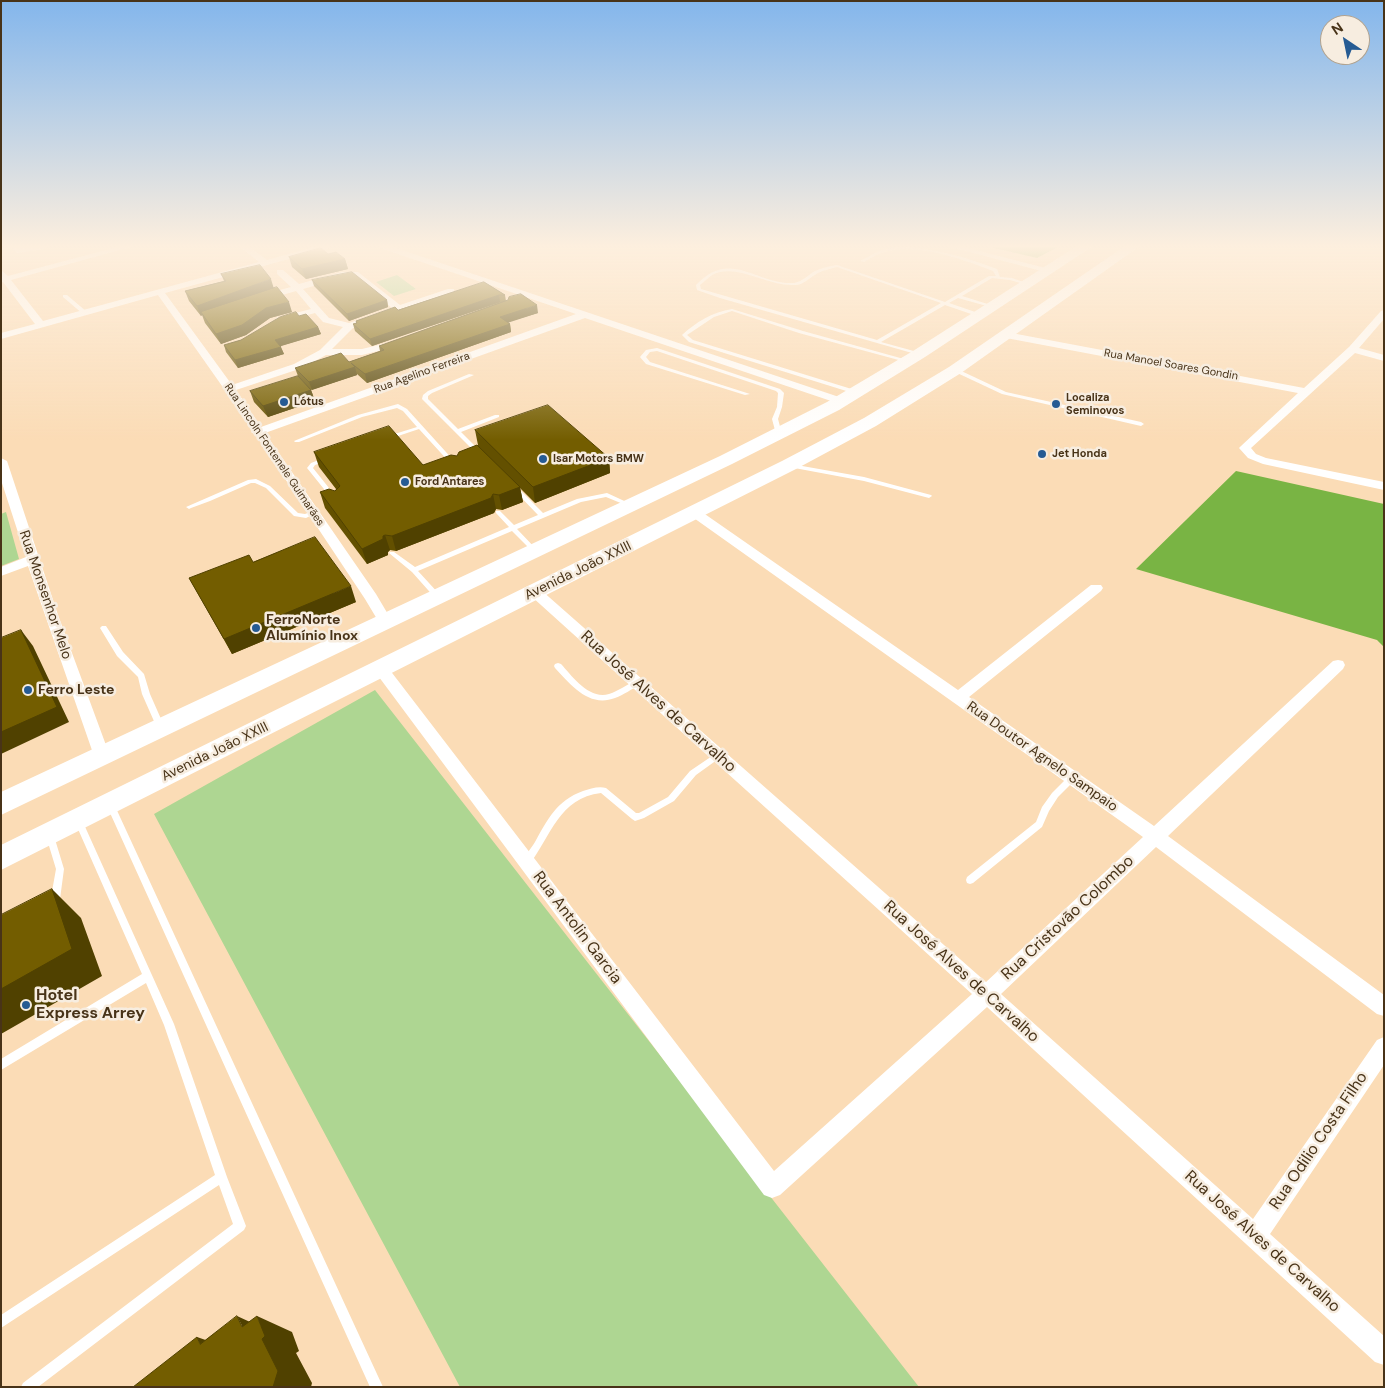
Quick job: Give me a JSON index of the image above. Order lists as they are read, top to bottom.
{
  "streets": {
    "main road": ["Avenida João XXIII"],
    "street": [
      "Rua Manoel Soares Gondin",
      "Rua Agelino Ferreira",
      "Rua Lincoln Fontenele Guimarães",
      "Rua Monsenhor Melo",
      "Rua José Alves de Carvalho",
      "Rua Doutor Agnelo Sampaio",
      "Rua Cristovão Colombo",
      "Rua Antolin Garcia",
      "Rua Odilio Costa Filho"
    ]
  },
  "crossings": [
    ["Rua Manoel Soares Gondin", "Avenida João XXIII"],
    ["Rua Agelino Ferreira", "Rua Lincoln Fontenele Guimarães"],
    ["Avenida João XXIII", "Rua José Alves de Carvalho"],
    ["Avenida João XXIII", "Rua Doutor Agnelo Sampaio"],
    ["Avenida João XXIII", "Rua Antolin Garcia"],
    ["Rua José Alves de Carvalho", "Rua Cristovão Colombo"],
    ["Rua José Alves de Carvalho", "Rua Odilio Costa Filho"],
    ["Rua Doutor Agnelo Sampaio", "Rua Cristovão Colombo"],
    ["Rua Cristovão Colombo", "Rua Antolin Garcia"]
  ],
  "places": [
    "Lótus",
    "Localiza Seminovos",
    "Jet Honda",
    "Isar Motors BMW",
    "Ford Antares",
    "FerroNorte Alumínio Inox",
    "Ferro Leste",
    "Hotel Express Arrey"
  ],
  "north": "top left"
}
